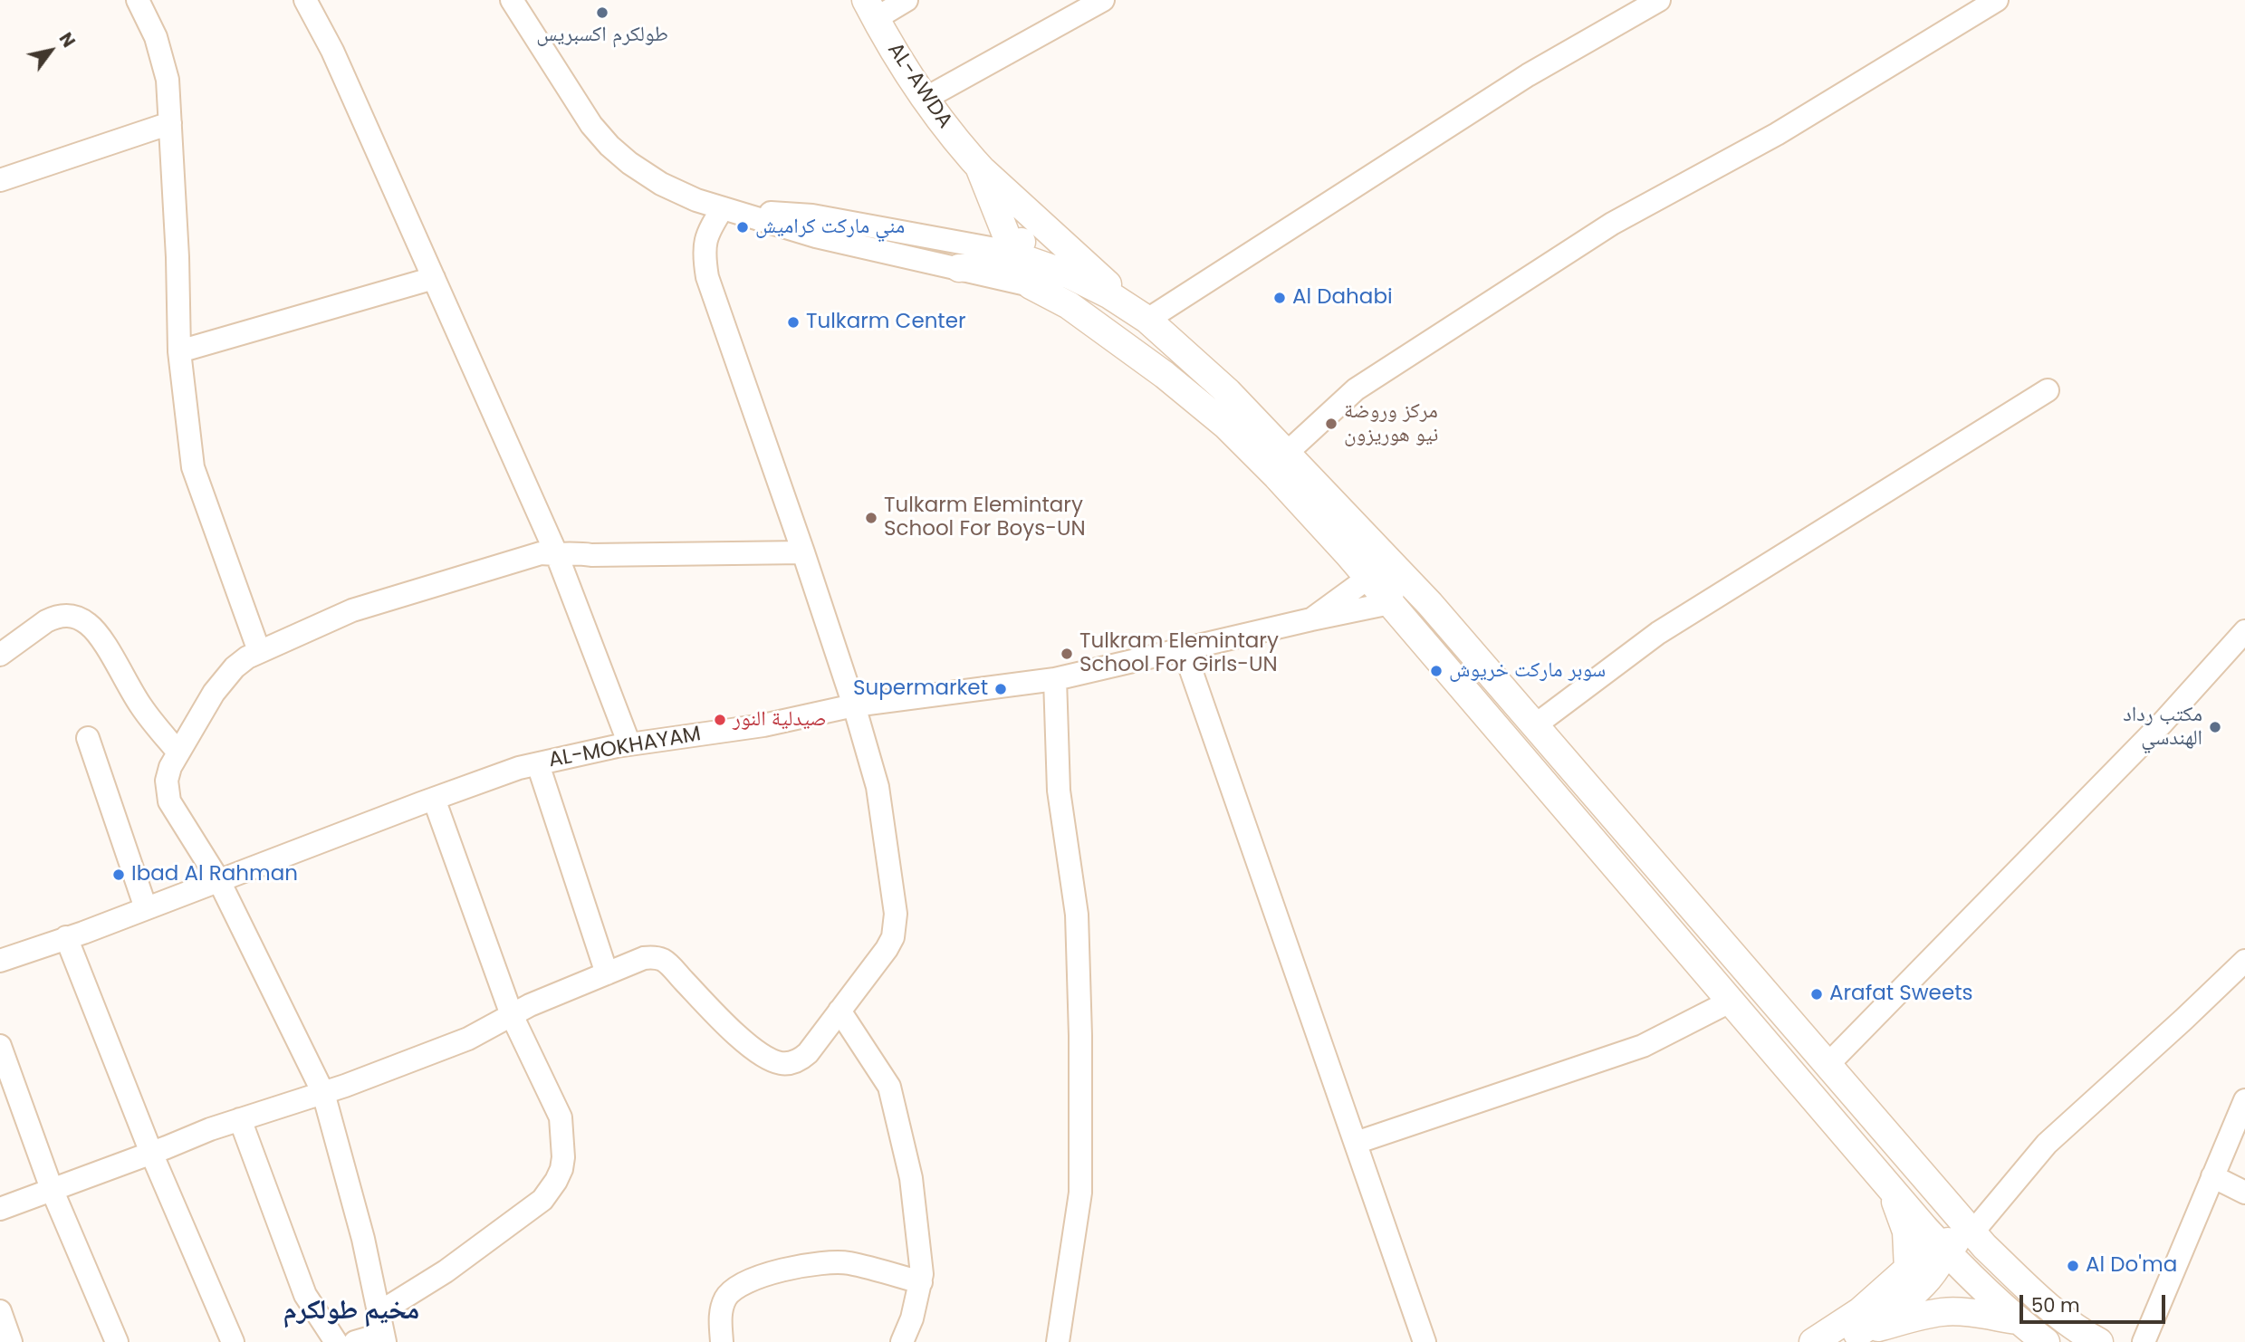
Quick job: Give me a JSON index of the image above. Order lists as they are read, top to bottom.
{
  "streets": {
    "main road": ["AL-AWDA"],
    "street": ["AL-MOKHAYAM"]
  },
  "districts": ["مخيم طولكرم"],
  "places": [
    "طولكرم اكسبريس",
    "مني ماركت كراميش",
    "Al Dahabi",
    "Tulkarm Center",
    "مركز وروضة نيو هوريزون",
    "Tulkarm Elemintary School For Boys-UN",
    "Tulkram Elemintary School For Girls-UN",
    "سوبر ماركت خريوش",
    "Supermarket",
    "صيدلية النور",
    "مكتب رداد الهندسي",
    "Ibad Al Rahman",
    "Arafat Sweets",
    "Al Do'ma"
  ],
  "scale_bar": "50 m",
  "north": "top right"
}
